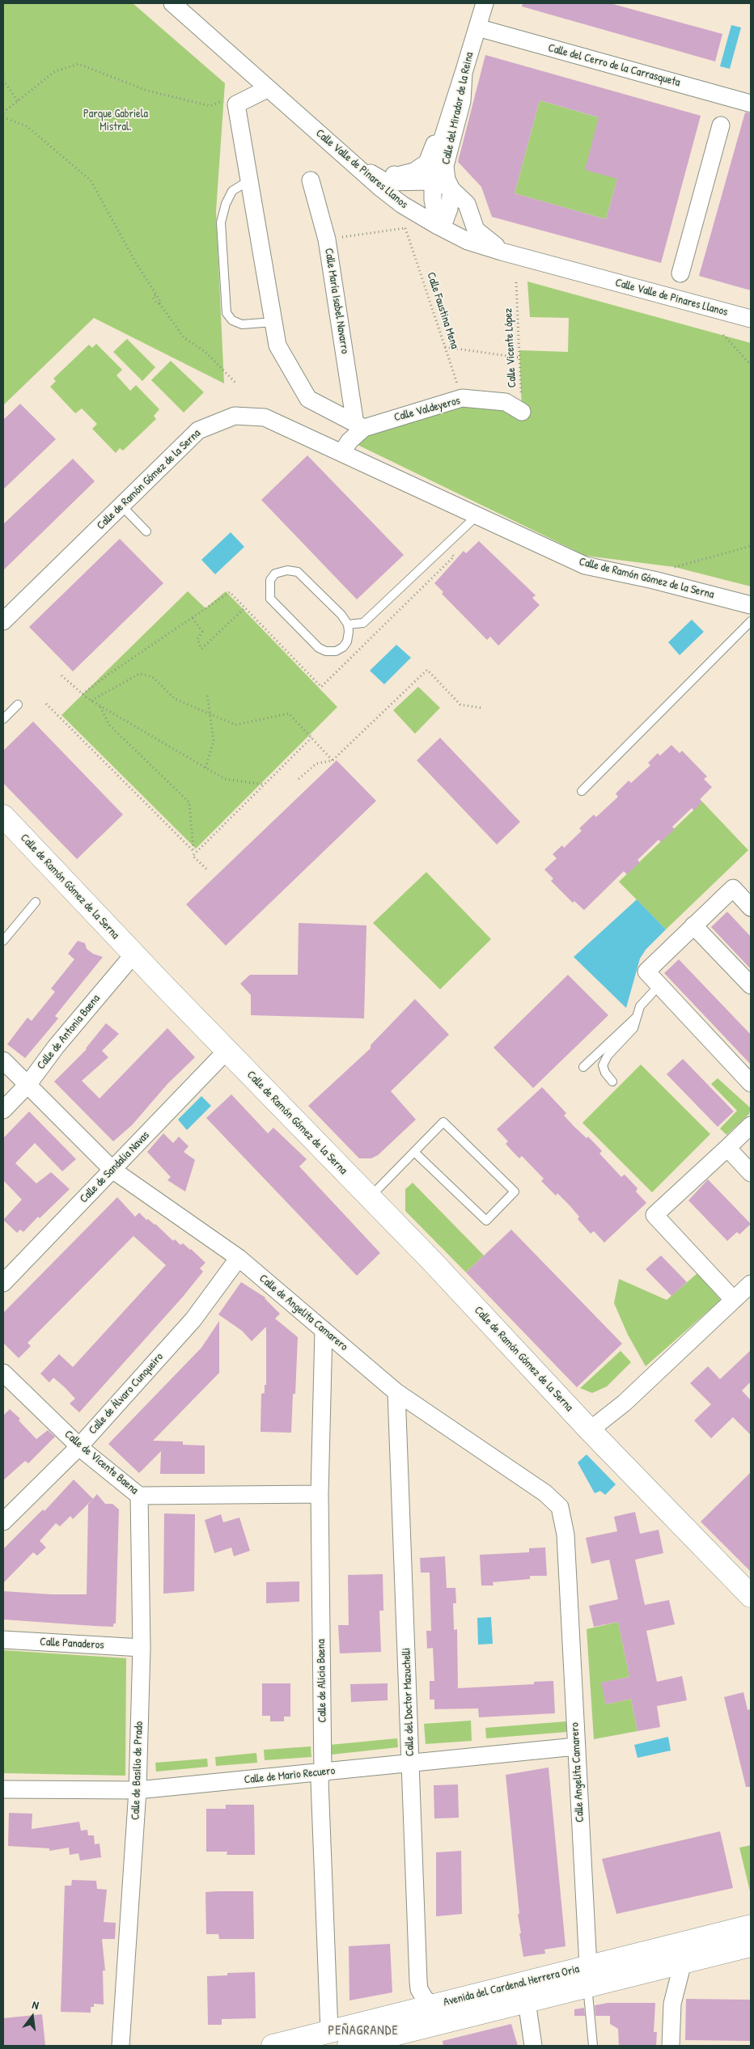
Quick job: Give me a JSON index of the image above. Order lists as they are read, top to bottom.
{
  "streets": {
    "street": [
      "Calle del Cerro de la Carrasqueta",
      "Calle del Mirador de la Reina",
      "Calle Valle de Pinares Llanos",
      "Calle María Isabel Navarro",
      "Calle Valdeyeros",
      "Calle de Ramón Gómez de la Serna",
      "Calle de Antonia Baena",
      "Calle de Sandalia Navas",
      "Calle de Angelita Camarero",
      "Calle de Álvaro Cunqueiro",
      "Calle de Vicente Baena",
      "Calle Panaderos",
      "Calle de Alicia Baena",
      "Calle del Doctor Mazuchelli",
      "Calle de Basilio de Prado",
      "Calle Angelita Camarero",
      "Calle de Mario Recuero",
      "Avenida del Cardenal Herrera Oria"
    ],
    "path": ["Calle Faustina Mena", "Calle Vicente López"]
  },
  "crossings": [
    ["Calle del Cerro de la Carrasqueta", "Calle del Mirador de la Reina"],
    ["Calle María Isabel Navarro", "Calle Valdeyeros"],
    ["Calle Faustina Mena", "Calle Valdeyeros"],
    ["Calle Vicente López", "Calle Valdeyeros"],
    ["Calle Valdeyeros", "Calle de Ramón Gómez de la Serna"],
    ["Calle de Ramón Gómez de la Serna", "Calle de Antonia Baena"],
    ["Calle de Ramón Gómez de la Serna", "Calle de Sandalia Navas"],
    ["Calle de Antonia Baena", "Calle de Angelita Camarero"],
    ["Calle de Sandalia Navas", "Calle de Angelita Camarero"],
    ["Calle de Angelita Camarero", "Calle de Álvaro Cunqueiro"],
    ["Calle de Angelita Camarero", "Calle de Alicia Baena"],
    ["Calle de Angelita Camarero", "Calle del Doctor Mazuchelli"],
    ["Calle de Angelita Camarero", "Calle Angelita Camarero"],
    ["Calle de Álvaro Cunqueiro", "Calle de Vicente Baena"],
    ["Calle de Vicente Baena", "Calle de Alicia Baena"],
    ["Calle de Vicente Baena", "Calle de Basilio de Prado"],
    ["Calle Panaderos", "Calle de Basilio de Prado"],
    ["Calle de Alicia Baena", "Calle de Mario Recuero"],
    ["Calle de Alicia Baena", "Avenida del Cardenal Herrera Oria"],
    ["Calle del Doctor Mazuchelli", "Calle de Mario Recuero"],
    ["Calle del Doctor Mazuchelli", "Avenida del Cardenal Herrera Oria"],
    ["Calle de Basilio de Prado", "Calle de Mario Recuero"],
    ["Calle Angelita Camarero", "Calle de Mario Recuero"],
    ["Calle Angelita Camarero", "Avenida del Cardenal Herrera Oria"]
  ],
  "districts": ["PEÑAGRANDE"],
  "parks": ["Parque Gabriela Mistral."],
  "north": "top"
}
